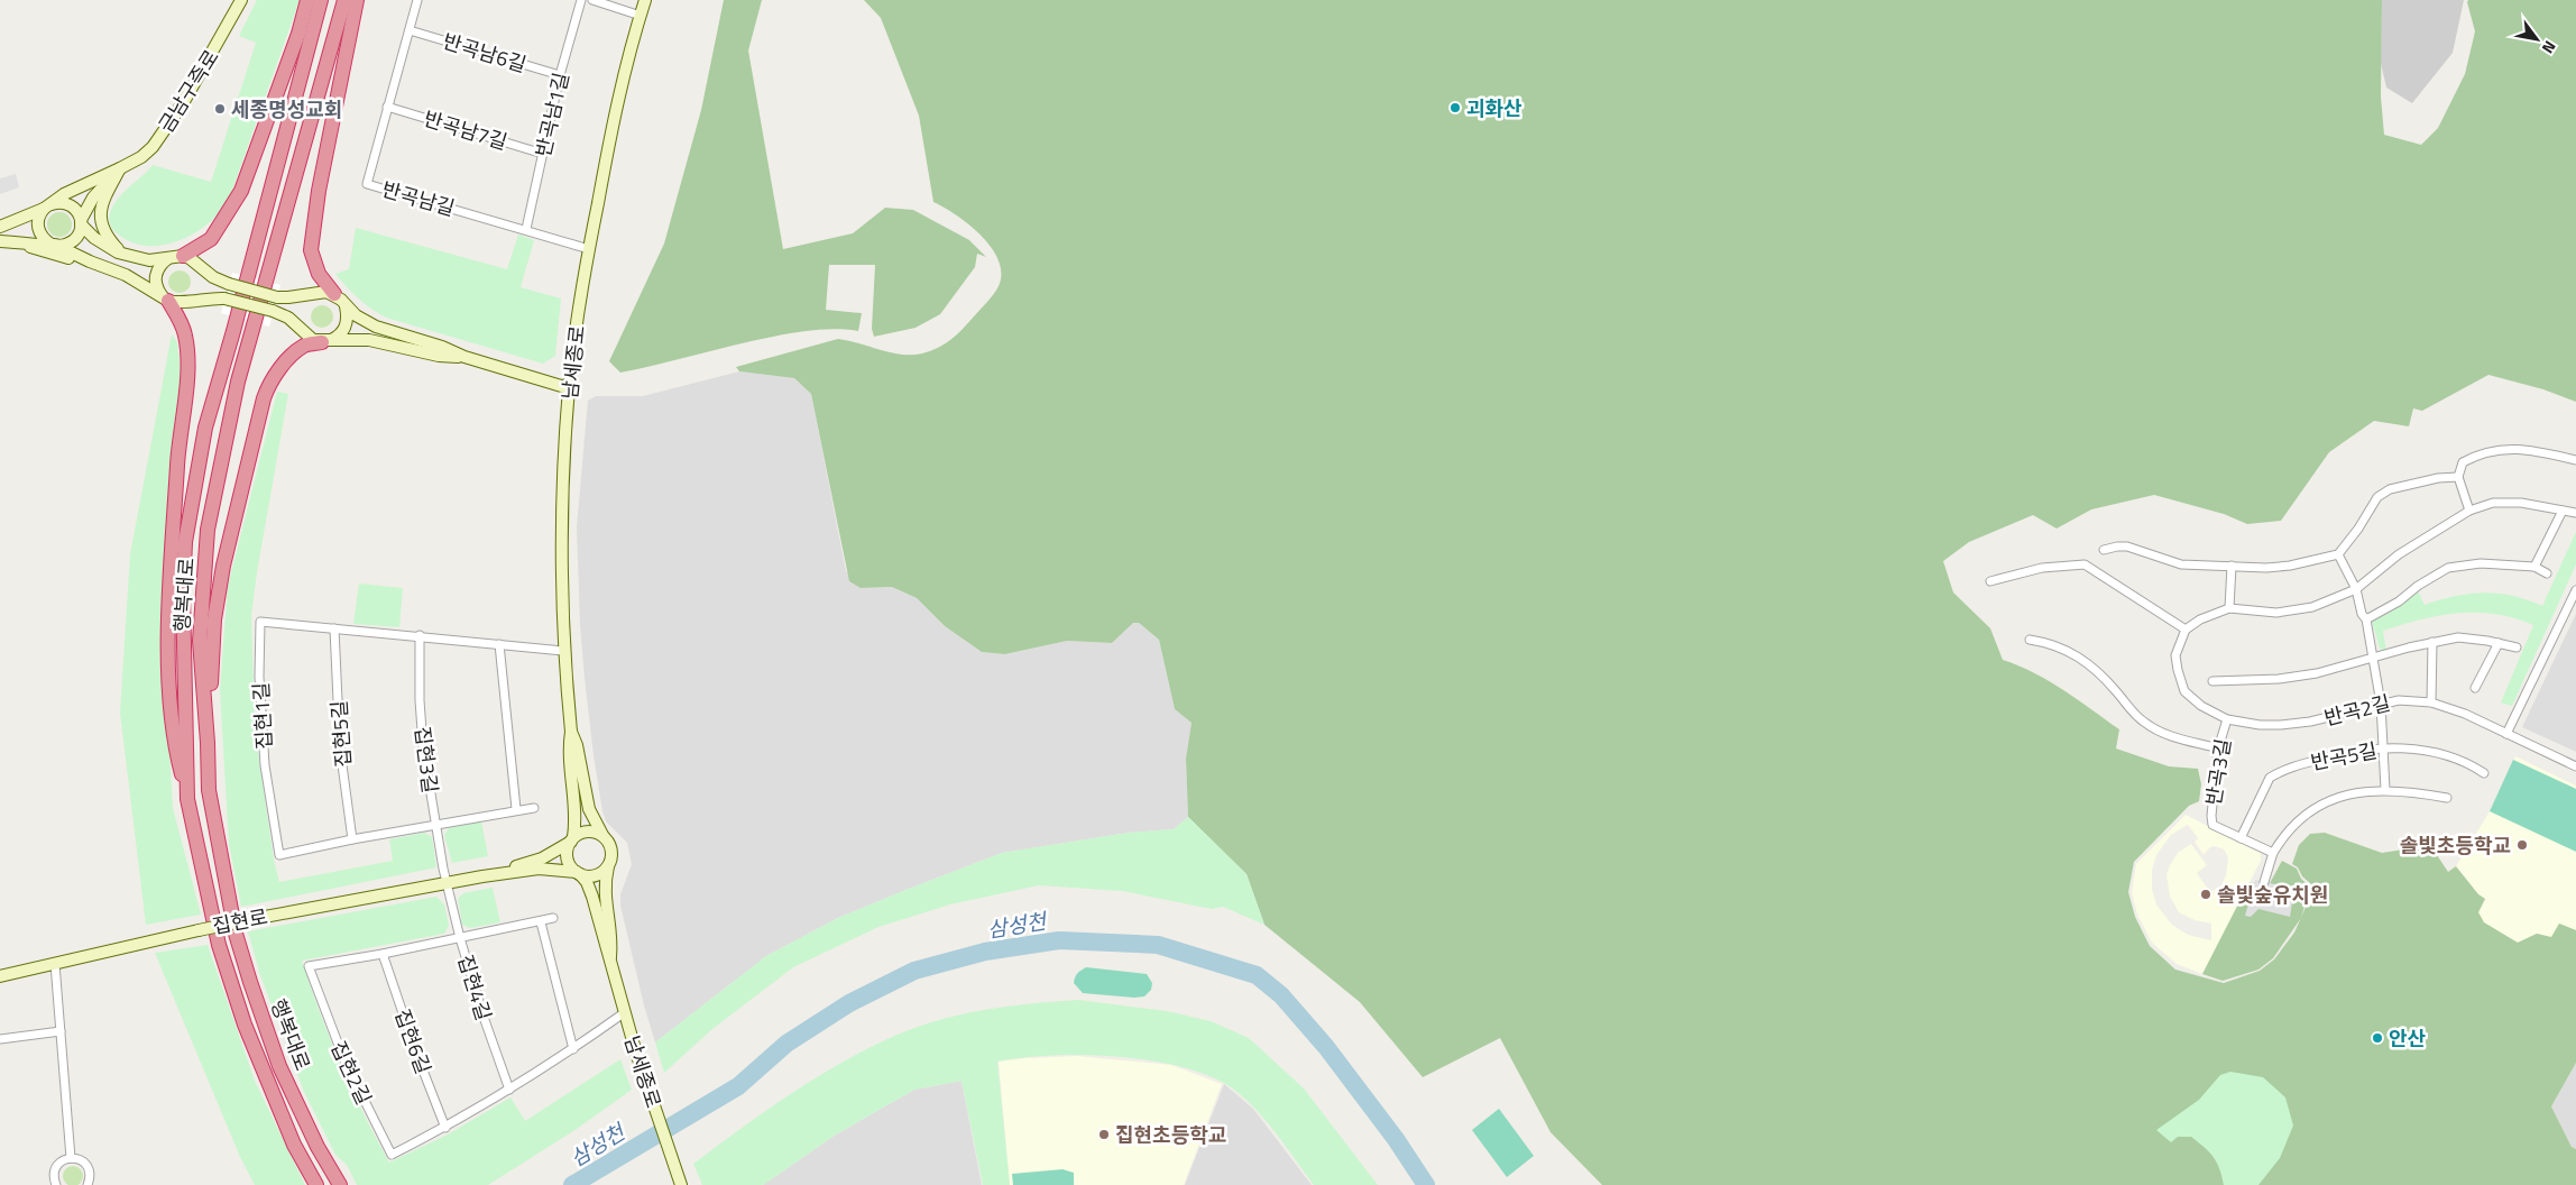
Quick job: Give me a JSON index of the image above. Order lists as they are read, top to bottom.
{
  "streets": {
    "highway": ["행복대로"],
    "street": [
      "반곡남6길",
      "금남구즉로",
      "반곡남1길",
      "반곡남7길",
      "반곡남길",
      "남세종로",
      "반곡2길",
      "집현1길",
      "집현5길",
      "반곡5길",
      "집현3길",
      "반곡3길",
      "집현로",
      "집현4길",
      "집현6길",
      "집현2길"
    ]
  },
  "crossings": [
    ["반곡남6길", "반곡남1길"],
    ["반곡남6길", "반곡남길"],
    ["반곡남1길", "반곡남7길"],
    ["반곡남1길", "반곡남길"],
    ["반곡남7길", "반곡남길"],
    ["반곡남길", "남세종로"],
    ["남세종로", "집현1길"],
    ["남세종로", "집현로"],
    ["남세종로", "집현2길"],
    ["반곡2길", "반곡3길"],
    ["집현1길", "집현5길"],
    ["집현1길", "집현3길"],
    ["반곡5길", "반곡3길"],
    ["집현3길", "집현로"],
    ["집현3길", "집현4길"],
    ["집현로", "집현4길"],
    ["집현4길", "집현2길"],
    ["집현6길", "집현2길"]
  ],
  "water": ["삼성천"],
  "places": [
    "괴화산",
    "세종명성교회",
    "솔빛초등학교",
    "솔빛숲유치원",
    "안산",
    "집현초등학교"
  ],
  "north": "bottom right"
}
